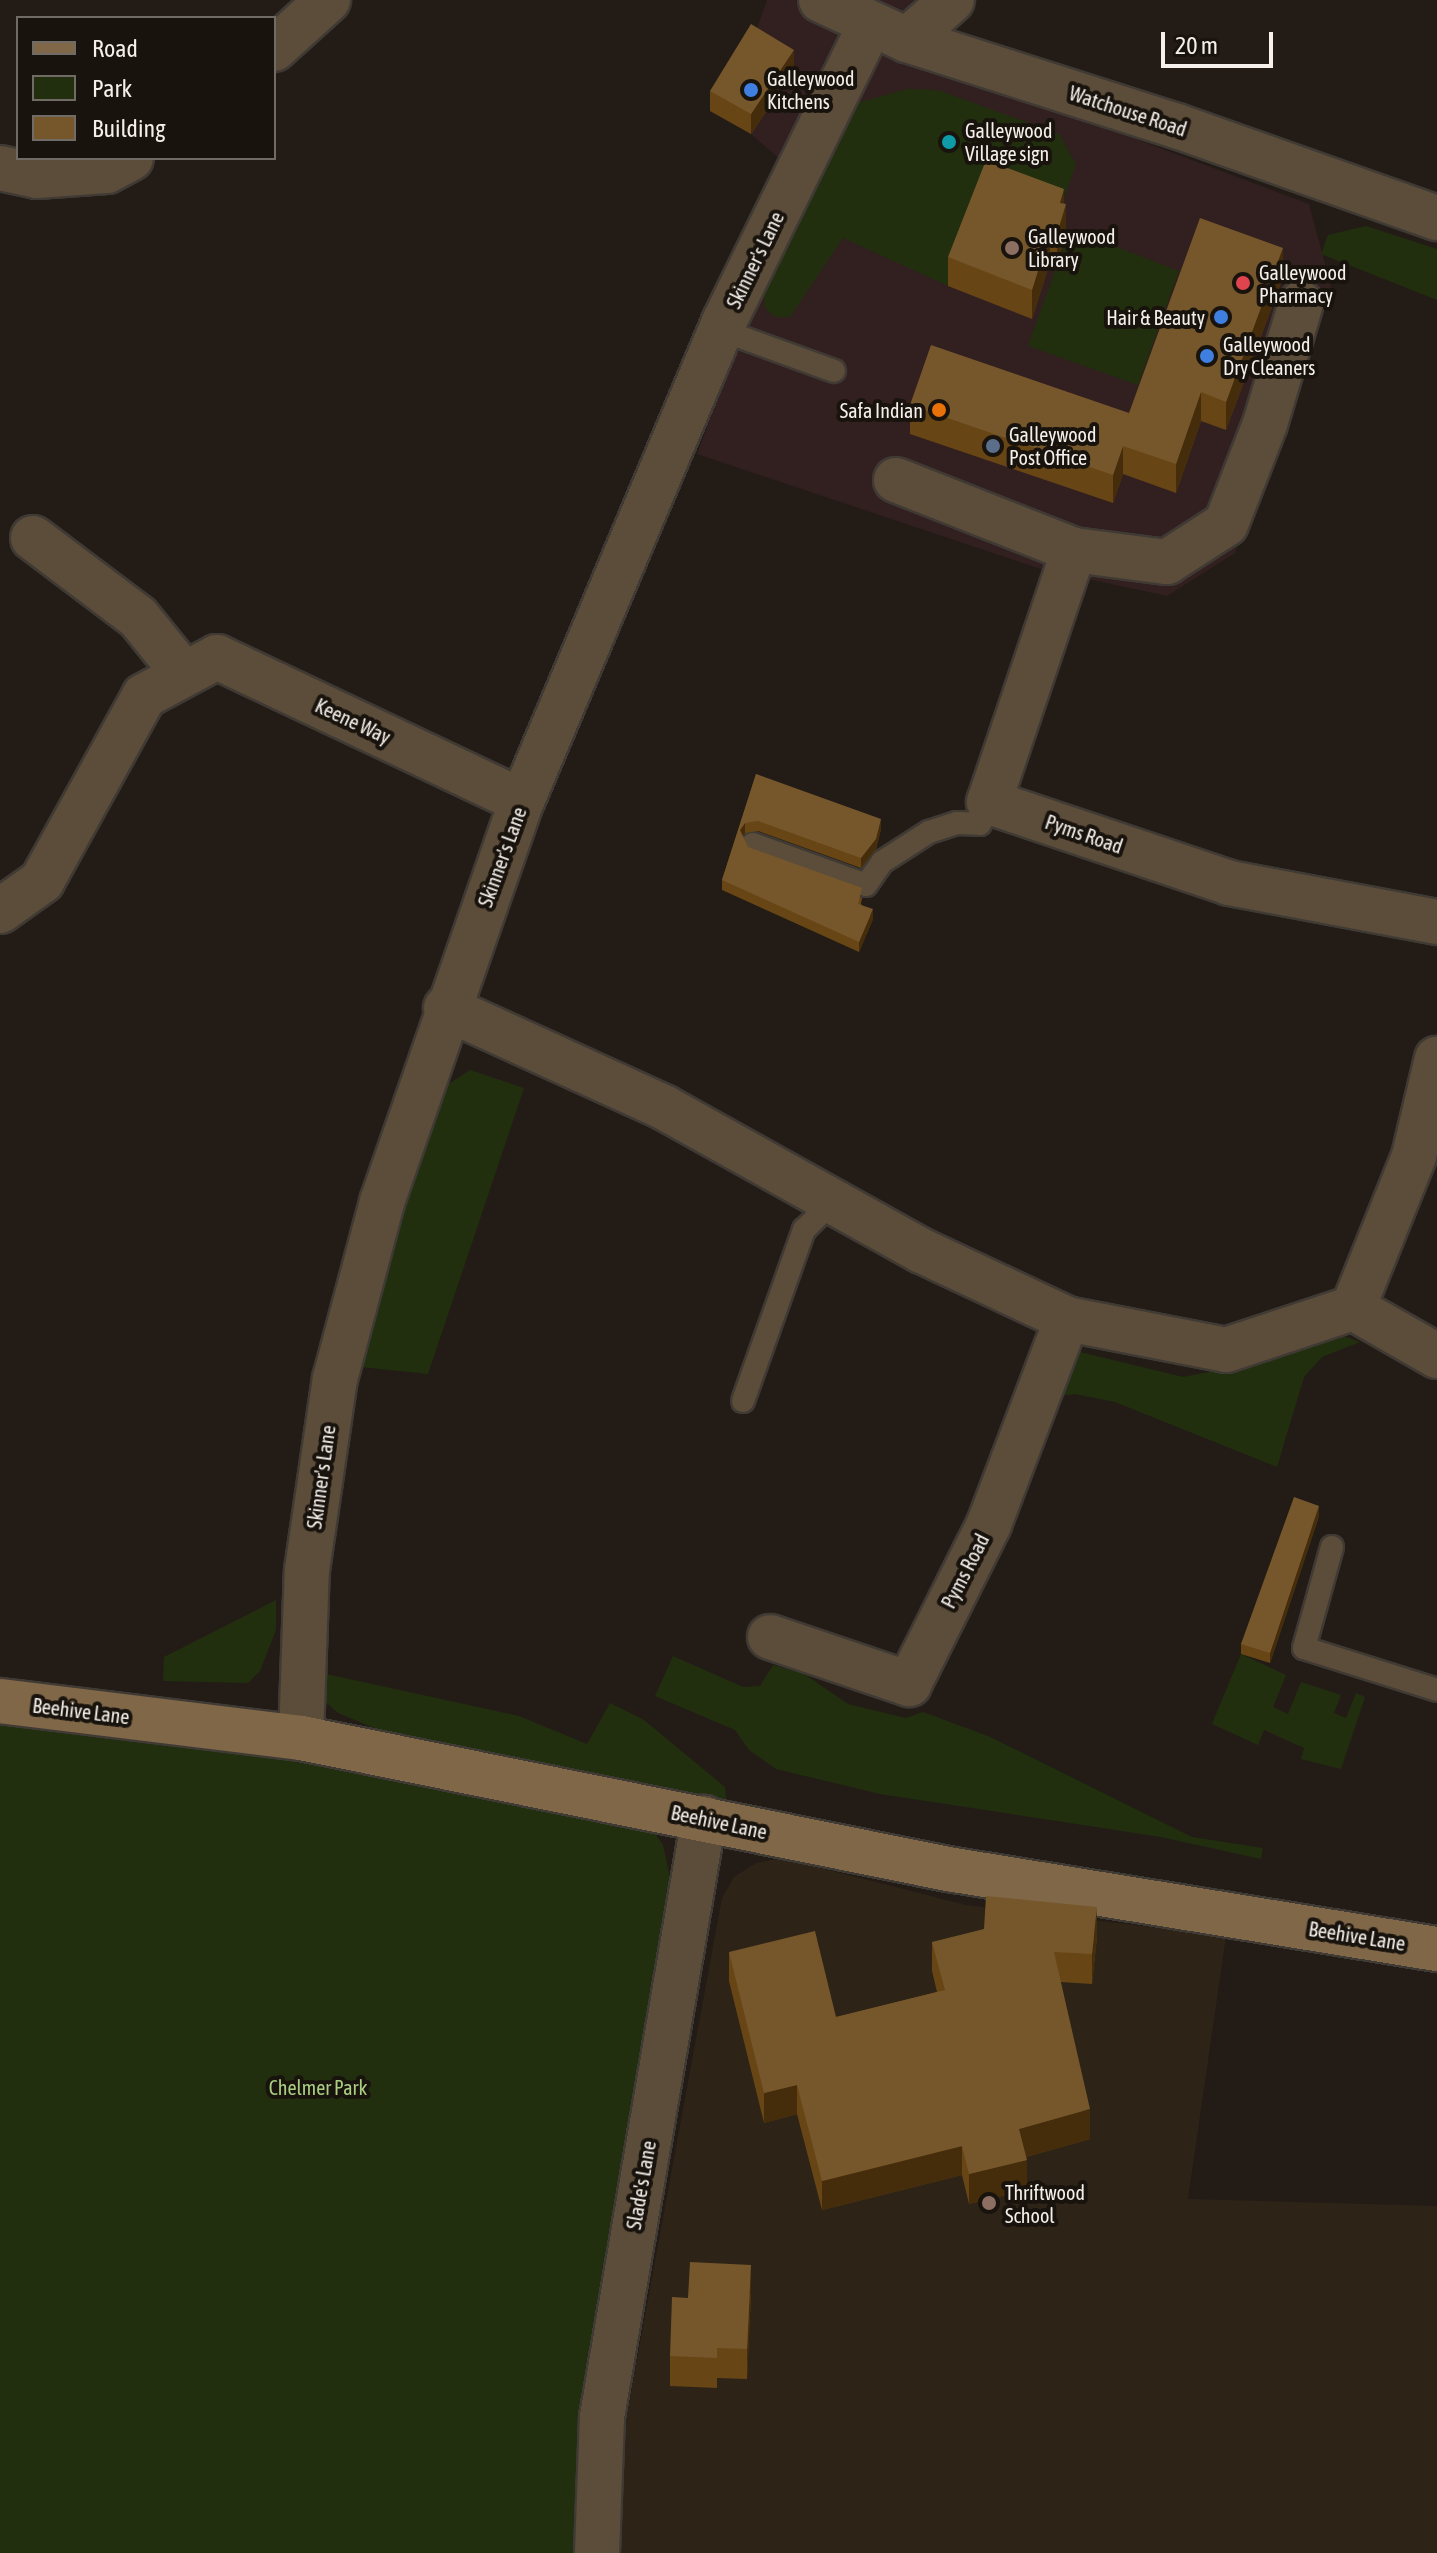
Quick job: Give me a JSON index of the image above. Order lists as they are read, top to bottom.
{
  "streets": {
    "main road": ["Beehive Lane"],
    "street": [
      "Watchouse Road",
      "Skinner's Lane",
      "Keene Way",
      "Pyms Road",
      "Slade's Lane"
    ]
  },
  "crossings": [
    ["Watchouse Road", "Skinner's Lane"],
    ["Skinner's Lane", "Keene Way"],
    ["Skinner's Lane", "Beehive Lane"],
    ["Beehive Lane", "Slade's Lane"]
  ],
  "parks": ["Chelmer Park"],
  "places": [
    "Galleywood Kitchens",
    "Galleywood Village sign",
    "Galleywood Library",
    "Galleywood Pharmacy",
    "Hair & Beauty",
    "Galleywood Dry Cleaners",
    "Safa Indian",
    "Galleywood Post Office",
    "Thriftwood School"
  ],
  "legend": ["Road", "Park", "Building"],
  "scale_bar": "20 m"
}
